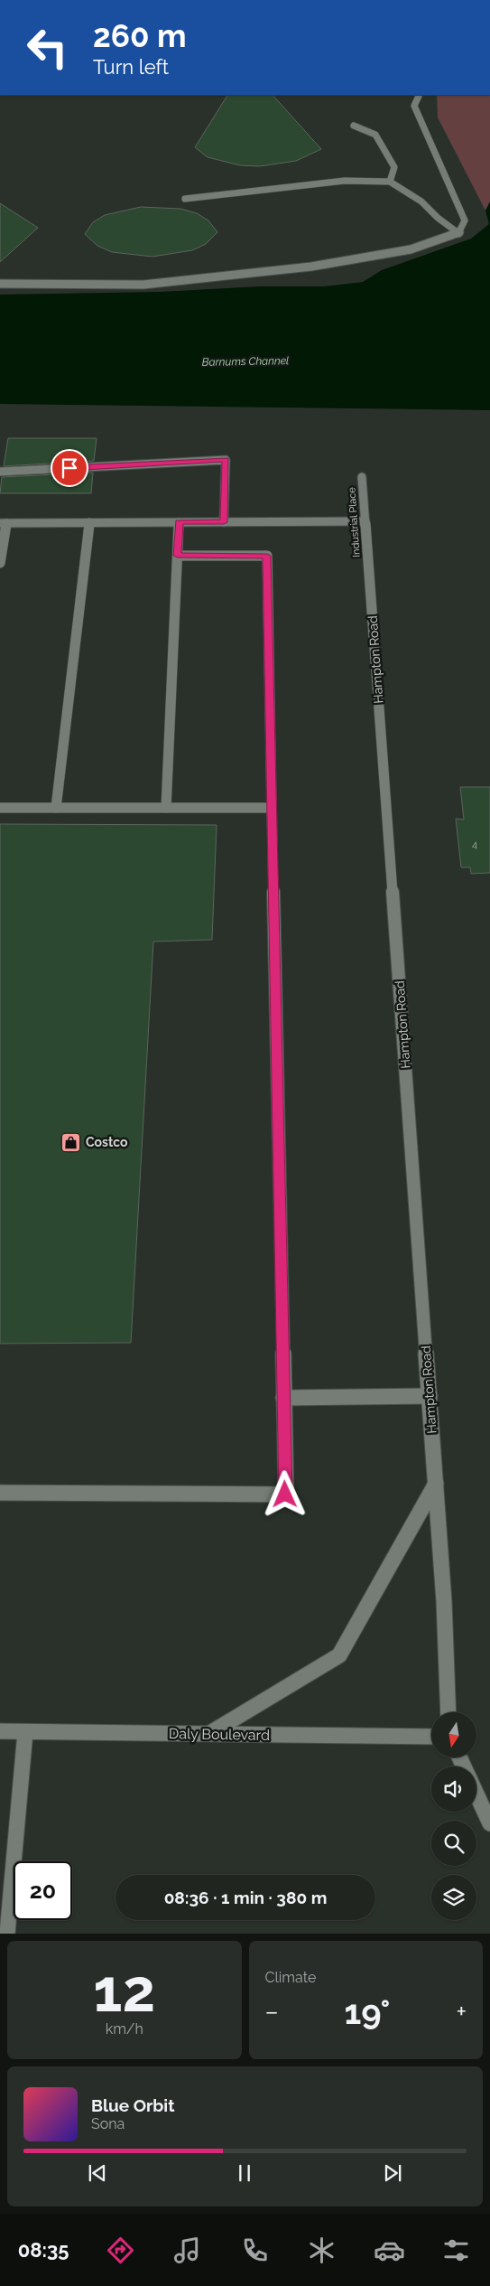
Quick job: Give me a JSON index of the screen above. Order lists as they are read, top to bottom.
{
  "streets": {
    "street": ["Industrial Place", "Hampton Road", "Daly Boulevard"]
  },
  "crossings": [
    ["Industrial Place", "Hampton Road"]
  ],
  "water": ["Barnums Channel"],
  "places": {
    "shop": ["Costco"]
  },
  "house_numbers": ["4"],
  "north": "bottom",
  "page": {
    "turn": ["260 m", "Turn left"],
    "limit": "20",
    "trip": "08:36 · 1 min · 380 m",
    "tile": [
      ["12", "km/h"],
      "Climate"
    ],
    "heat": ["−", "19°", "+"],
    "song": ["Blue Orbit", "Sona"],
    "tabs": "08:35"
  }
}
